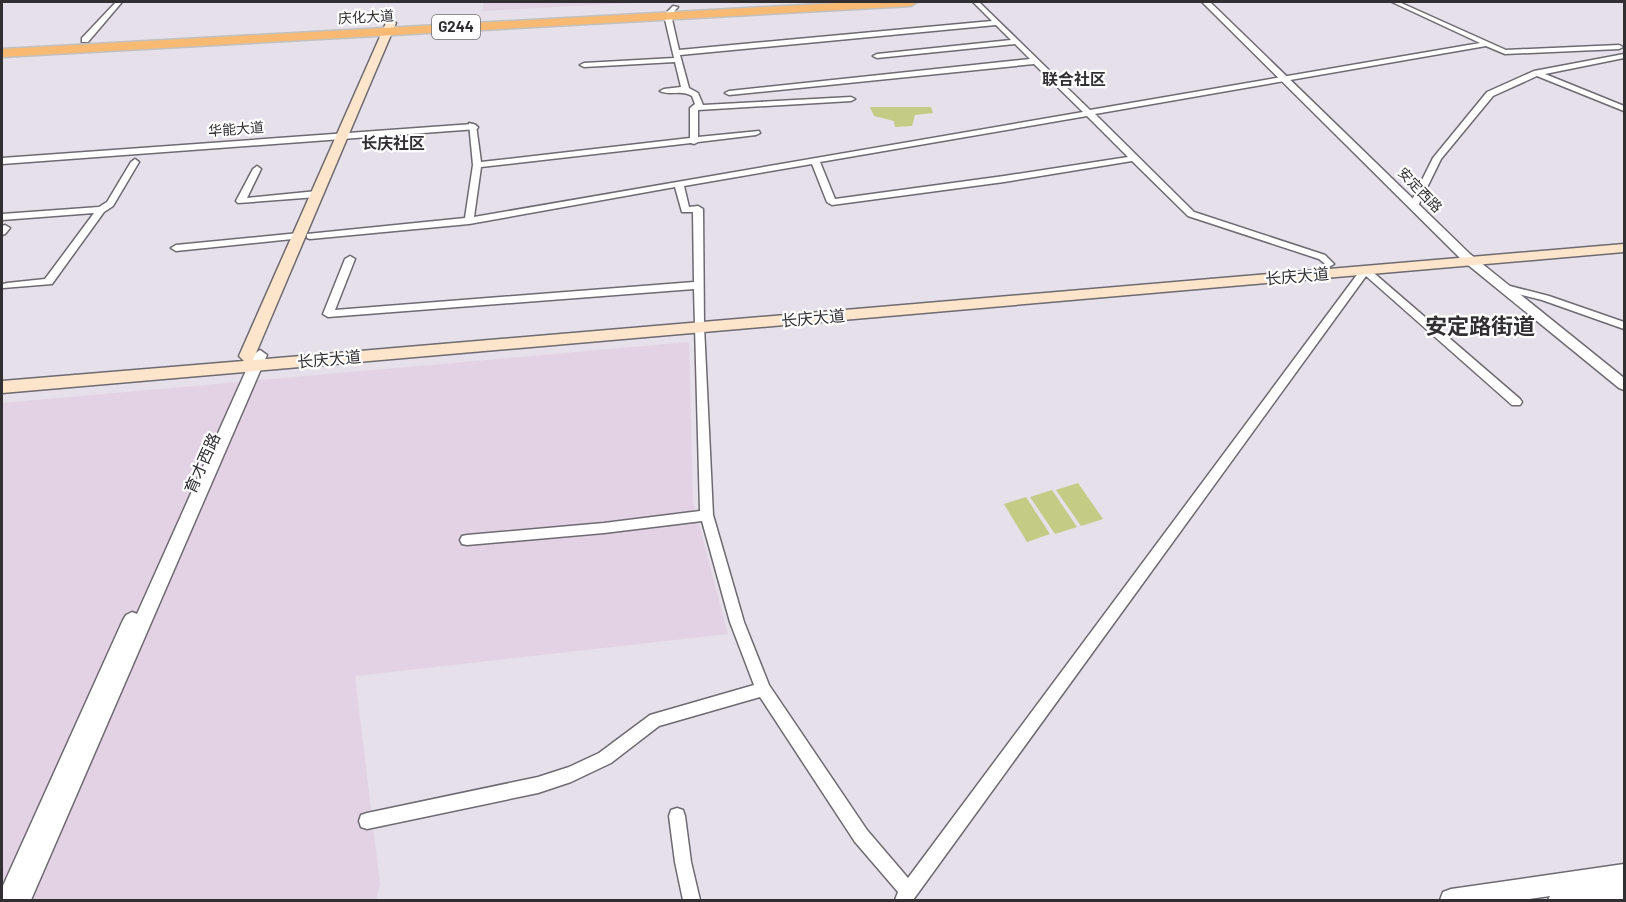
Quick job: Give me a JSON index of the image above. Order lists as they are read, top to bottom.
{
  "streets": {
    "highway": ["庆化大道", "G244"],
    "main road": ["长庆大道", "育才西路"],
    "street": ["华能大道", "安定西路"]
  },
  "crossings": [
    ["庆化大道", "育才西路"],
    ["华能大道", "育才西路"],
    ["安定西路", "长庆大道"],
    ["长庆大道", "育才西路"]
  ],
  "districts": ["联合社区", "长庆社区", "安定路街道"]
}
